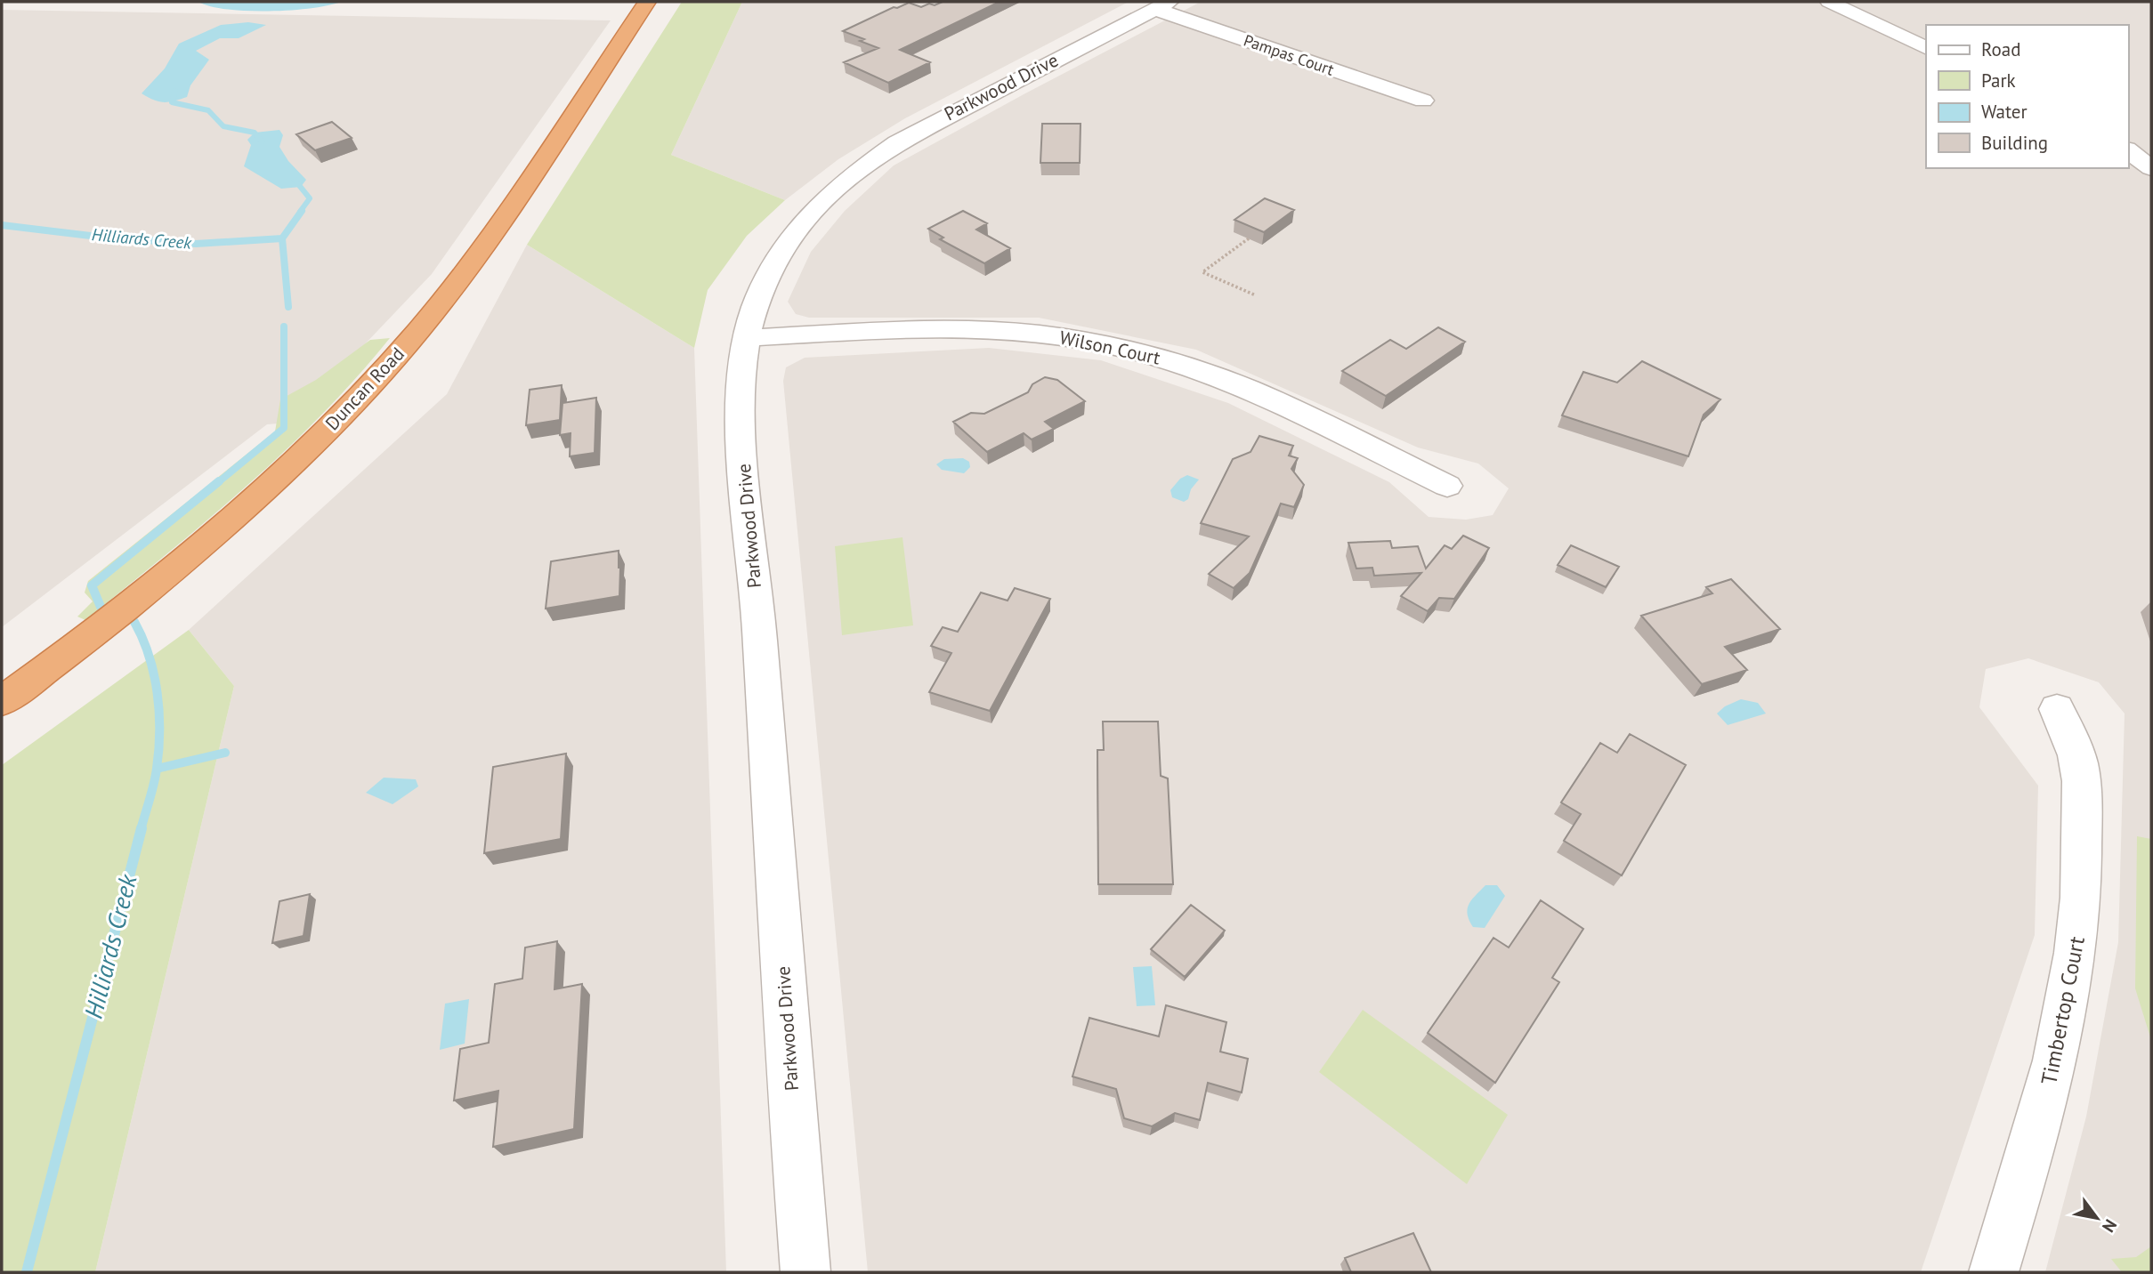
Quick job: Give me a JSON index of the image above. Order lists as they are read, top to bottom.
{
  "streets": {
    "highway": ["Duncan Road"],
    "street": [
      "Pampas Court",
      "Parkwood Drive",
      "Wilson Court",
      "Timbertop Court"
    ]
  },
  "crossings": [
    ["Pampas Court", "Parkwood Drive"],
    ["Parkwood Drive", "Wilson Court"]
  ],
  "water": ["Hilliards Creek"],
  "legend": [
    "Road",
    "Park",
    "Water",
    "Building"
  ],
  "north": "bottom right"
}
